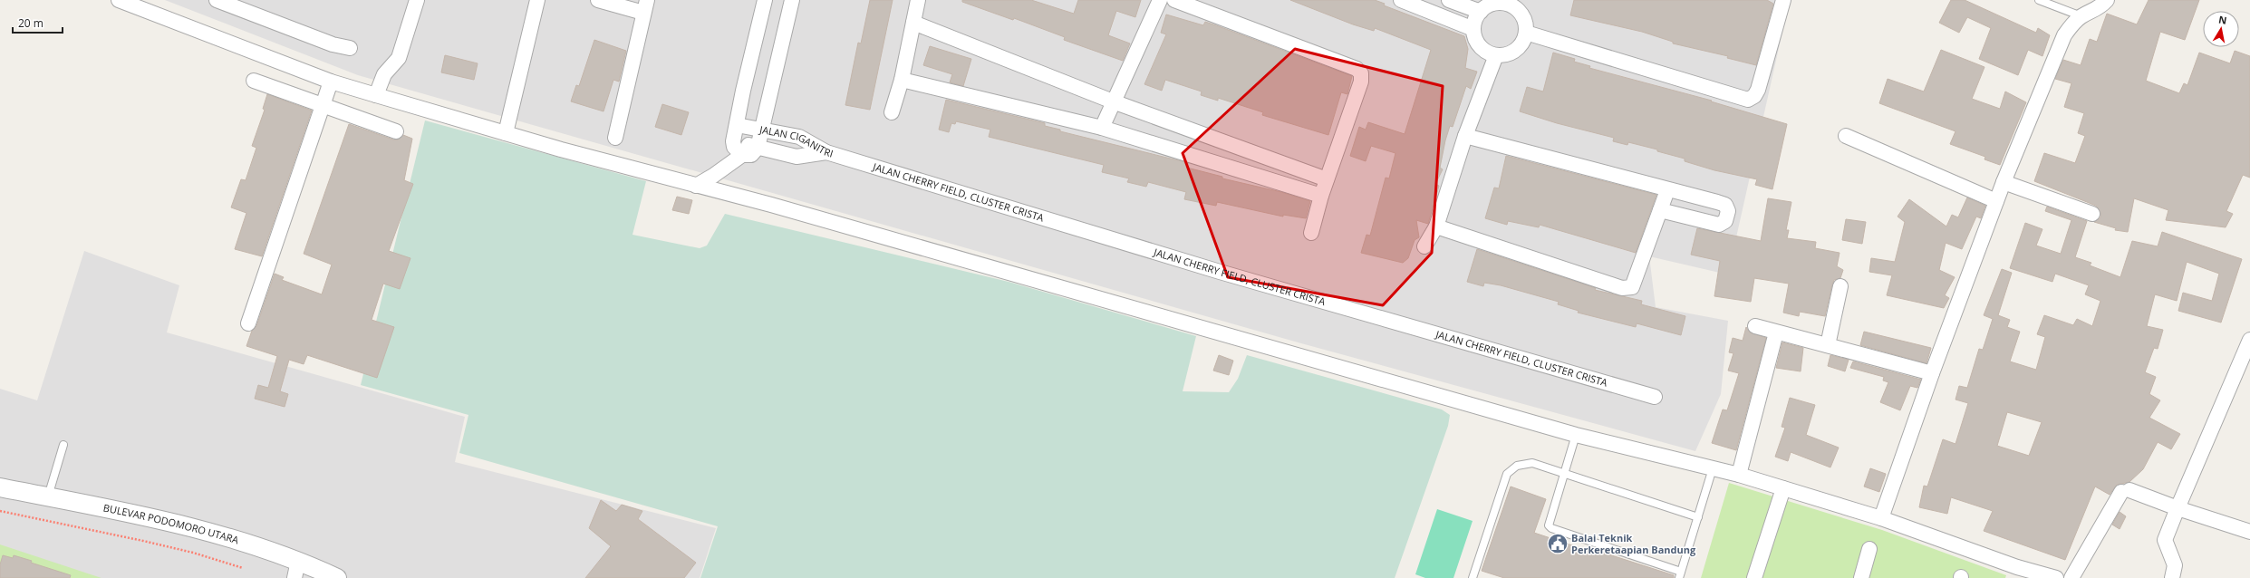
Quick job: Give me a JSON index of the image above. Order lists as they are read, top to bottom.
{
  "streets": {
    "street": ["JALAN CIGANITRI", "JALAN CHERRY FIELD, CLUSTER CRISTA", "BULEVAR PODOMORO UTARA"]
  },
  "crossings": [
    ["JALAN CIGANITRI", "JALAN CHERRY FIELD, CLUSTER CRISTA"]
  ],
  "places": {
    "public building": ["Balai Teknik Perkeretaapian Bandung"]
  },
  "scale_bar": "20 m",
  "north": "top"
}
